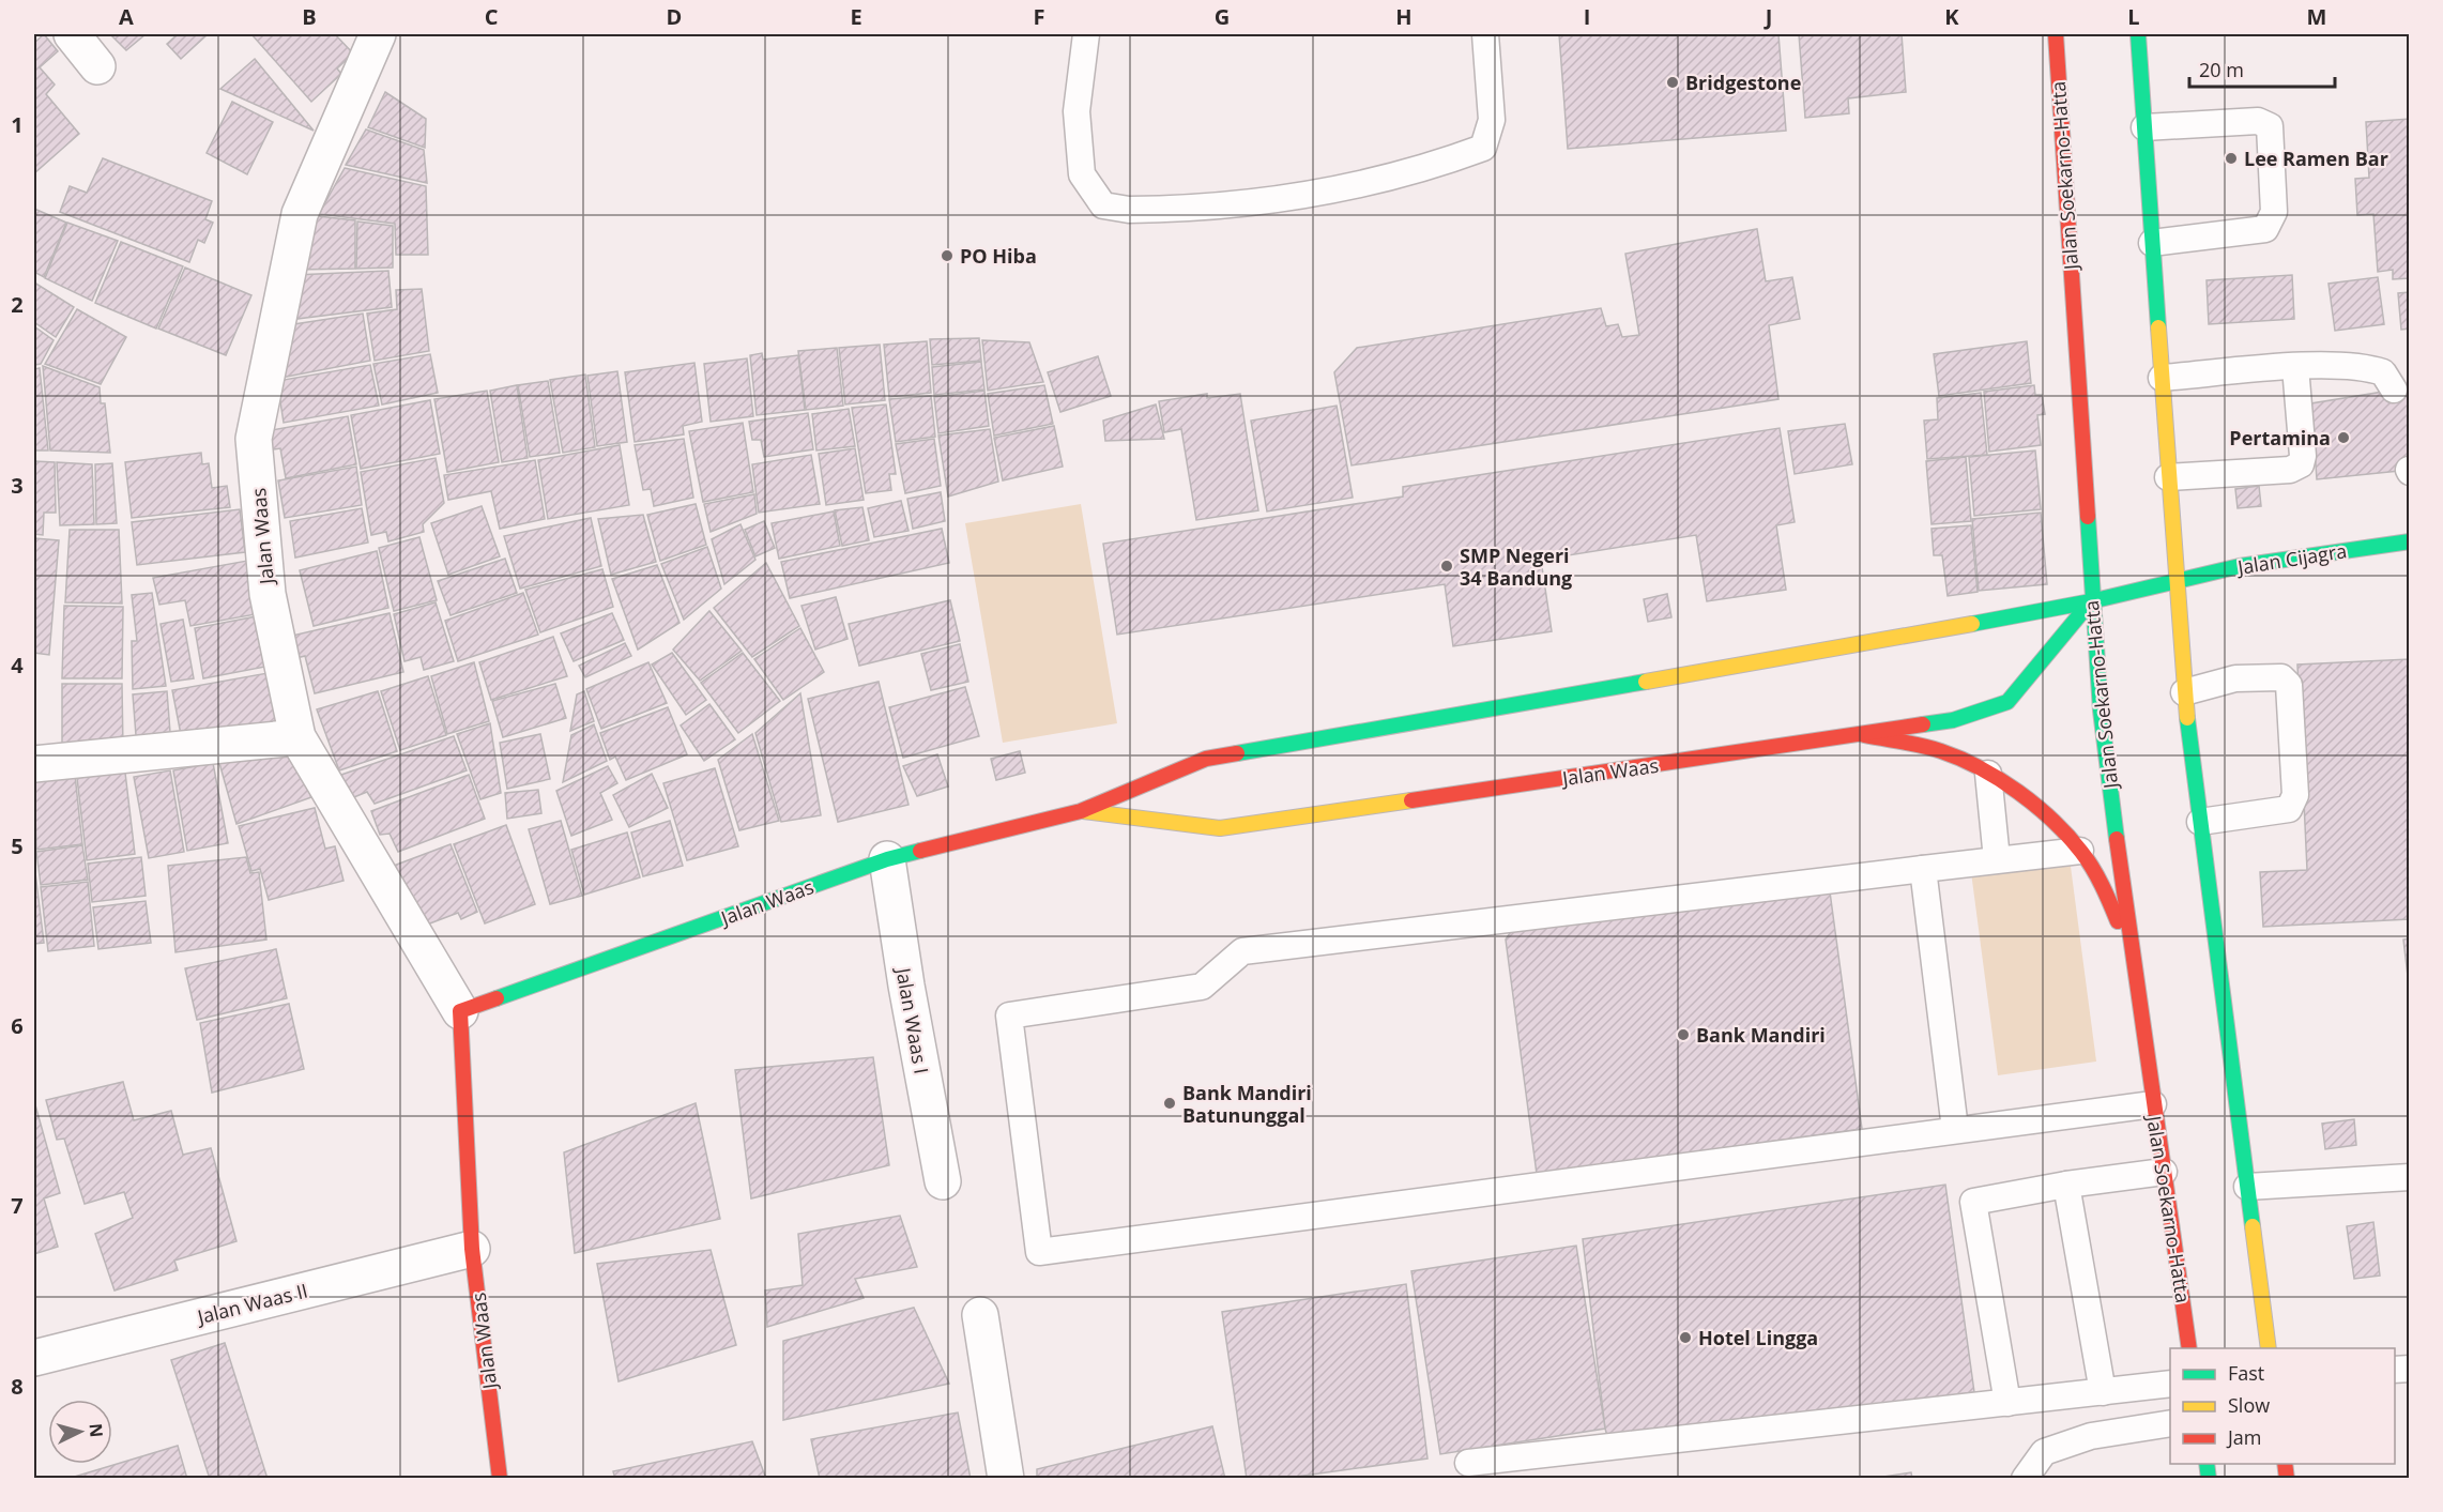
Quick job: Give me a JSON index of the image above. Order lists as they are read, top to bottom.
{
  "streets": {
    "main road": ["Jalan Soekarno-Hatta", "Jalan Waas", "Jalan Cijagra"],
    "street": ["Jalan Waas I", "Jalan Waas II"]
  },
  "crossings": [
    ["Jalan Soekarno-Hatta", "Jalan Waas"],
    ["Jalan Waas", "Jalan Cijagra"],
    ["Jalan Waas", "Jalan Waas I"],
    ["Jalan Waas", "Jalan Waas II"]
  ],
  "places": [
    "Bridgestone",
    "Lee Ramen Bar",
    "PO Hiba",
    "Pertamina",
    "SMP Negeri 34 Bandung",
    "Bank Mandiri",
    "Bank Mandiri Batununggal",
    "Hotel Lingga"
  ],
  "legend": ["Fast", "Slow", "Jam"],
  "scale_bar": "20 m",
  "north": "right",
  "grid": {
    "columns": [
      "A",
      "B",
      "C",
      "D",
      "E",
      "F",
      "G",
      "H",
      "I",
      "J",
      "K",
      "L",
      "M"
    ],
    "rows": [
      "1",
      "2",
      "3",
      "4",
      "5",
      "6",
      "7",
      "8"
    ]
  }
}
